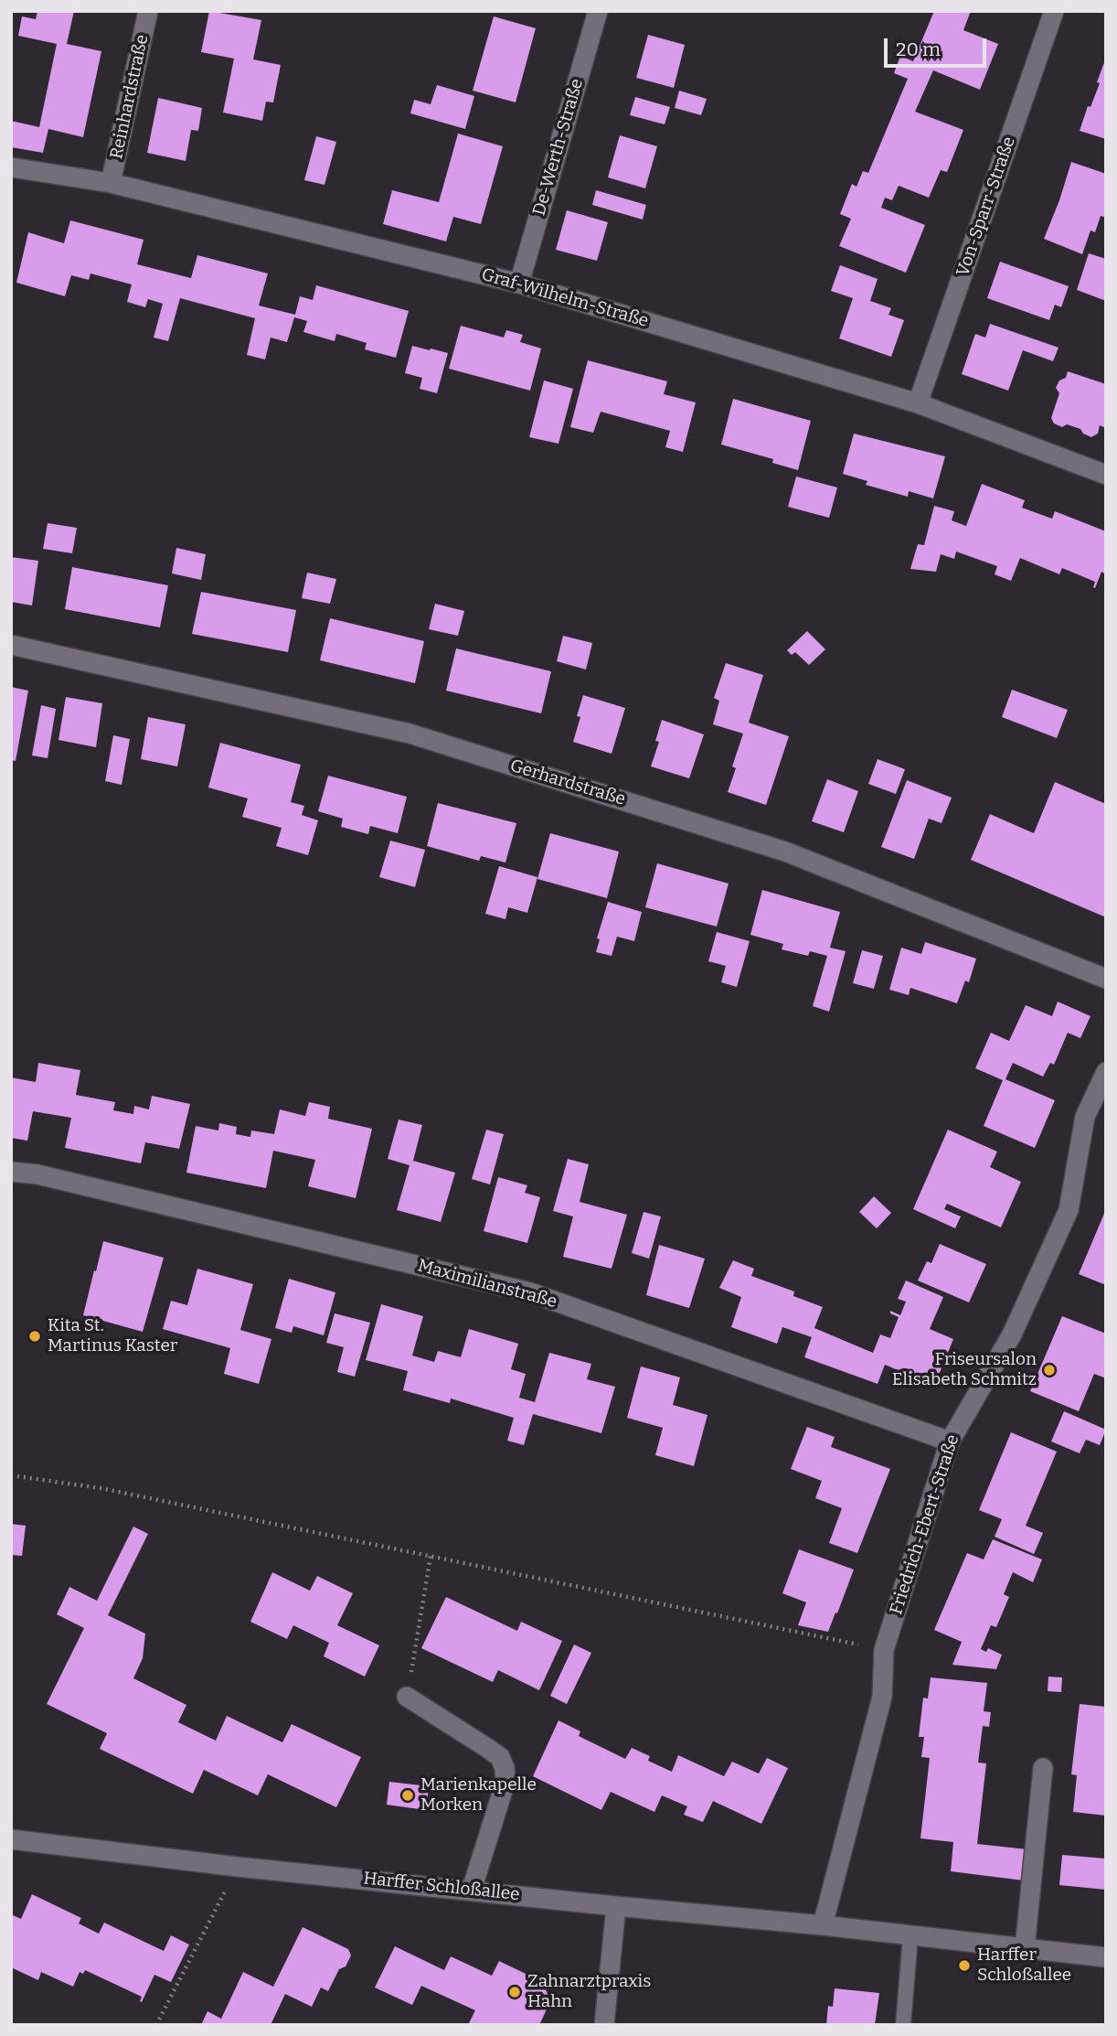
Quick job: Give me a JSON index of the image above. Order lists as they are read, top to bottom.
{
  "streets": {
    "street": [
      "Reinhardstraße",
      "De-Werth-Straße",
      "Von-Sparr-Straße",
      "Graf-Wilhelm-Straße",
      "Gerhardstraße",
      "Maximilianstraße",
      "Friedrich-Ebert-Straße",
      "Harffer Schloßallee"
    ]
  },
  "crossings": [
    ["Reinhardstraße", "Graf-Wilhelm-Straße"],
    ["De-Werth-Straße", "Graf-Wilhelm-Straße"],
    ["Von-Sparr-Straße", "Graf-Wilhelm-Straße"],
    ["Maximilianstraße", "Friedrich-Ebert-Straße"],
    ["Friedrich-Ebert-Straße", "Harffer Schloßallee"]
  ],
  "places": [
    "Kita St. Martinus Kaster",
    "Friseursalon Elisabeth Schmitz",
    "Marienkapelle Morken",
    "Harffer Schloßallee",
    "Zahnarztpraxis Hahn"
  ],
  "scale_bar": "20 m"
}
